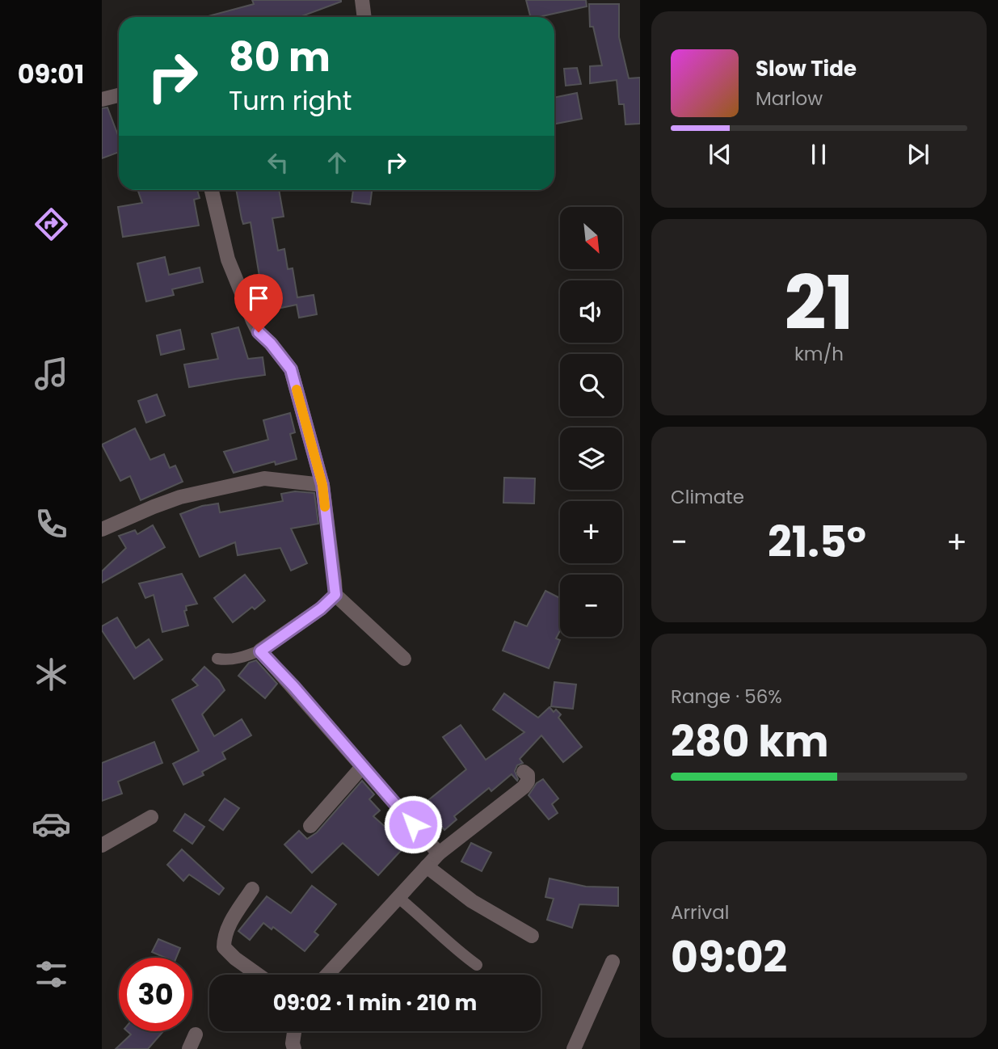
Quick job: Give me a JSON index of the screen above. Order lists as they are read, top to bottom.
{
  "north": "bottom right",
  "page": {
    "tabs": "09:01",
    "turn": ["80 m", "Turn right"],
    "song": ["Slow Tide", "Marlow"],
    "map_buttons": ["+", "−"],
    "tile": [
      ["21", "km/h"],
      "Climate",
      ["Range · 56%", "280 km"],
      ["Arrival", "09:02"]
    ],
    "heat": ["−", "21.5°", "+"],
    "limit": "30",
    "trip": "09:02 · 1 min · 210 m"
  }
}
